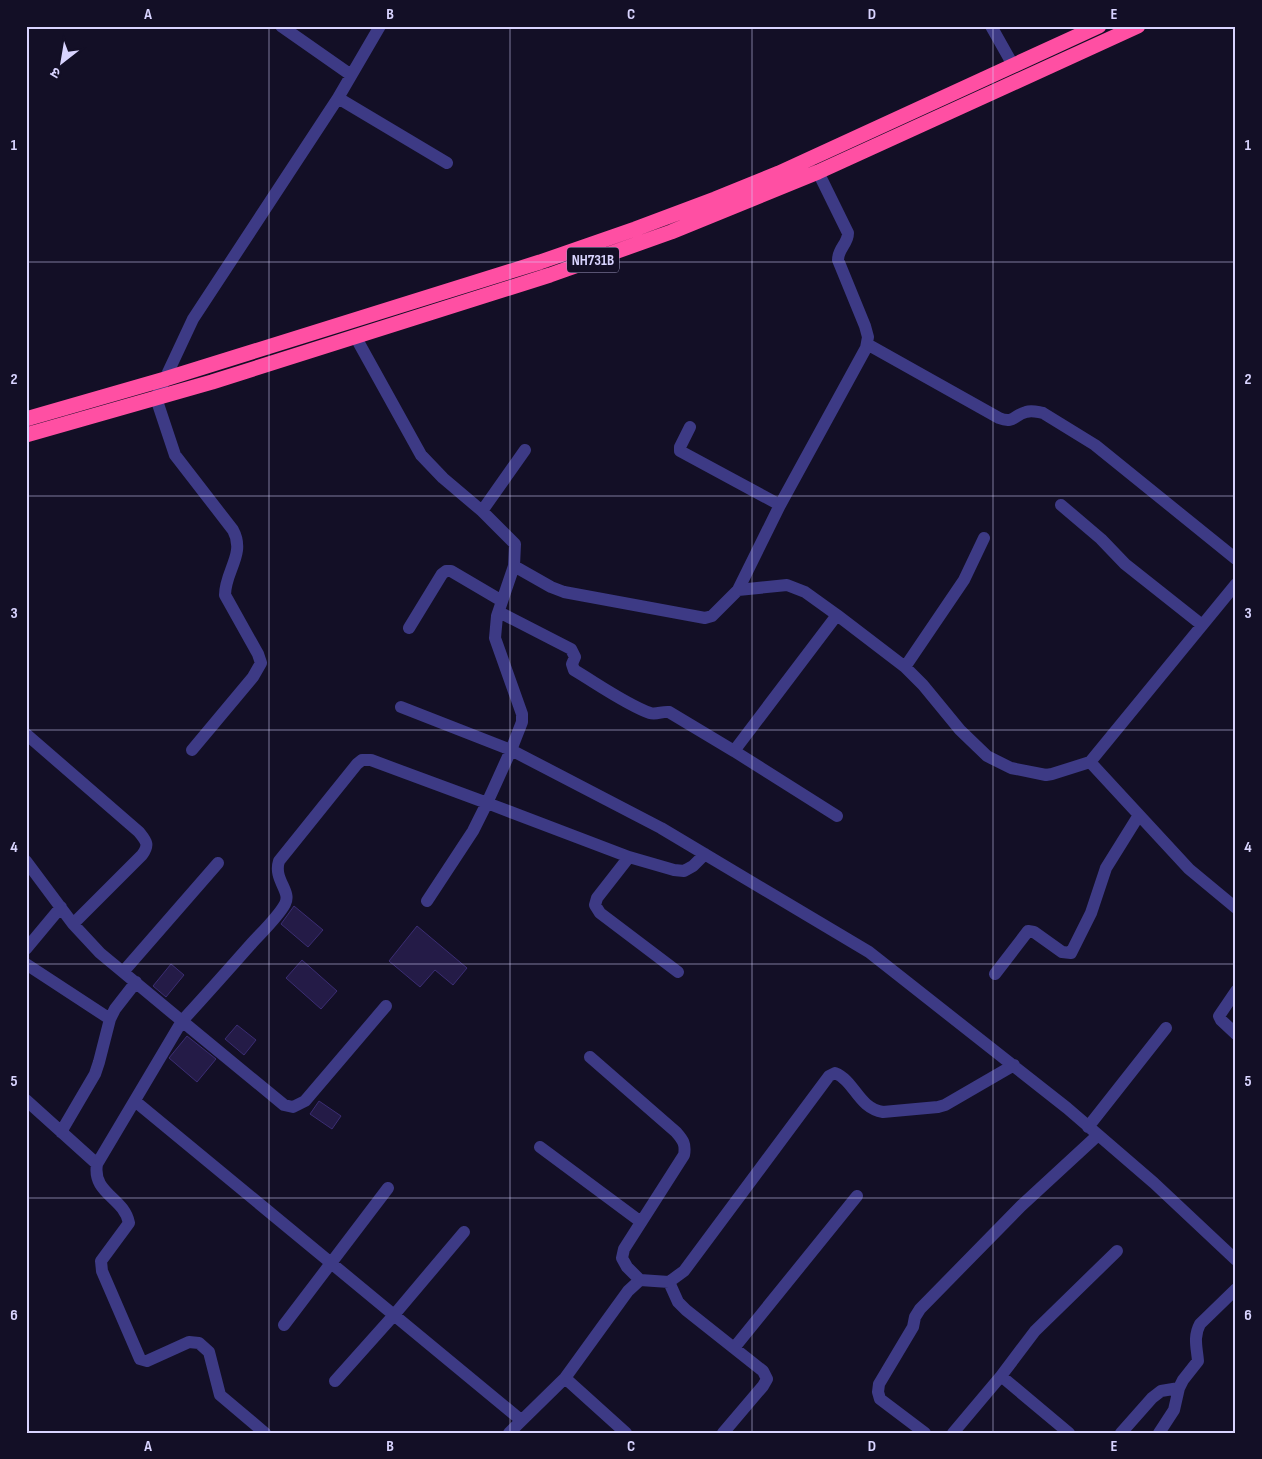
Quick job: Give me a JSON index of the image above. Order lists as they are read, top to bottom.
{
  "streets": {
    "highway": ["NH731B"]
  },
  "north": "bottom left",
  "grid": {
    "columns": [
      "A",
      "B",
      "C",
      "D",
      "E"
    ],
    "rows": [
      "1",
      "2",
      "3",
      "4",
      "5",
      "6"
    ]
  }
}
